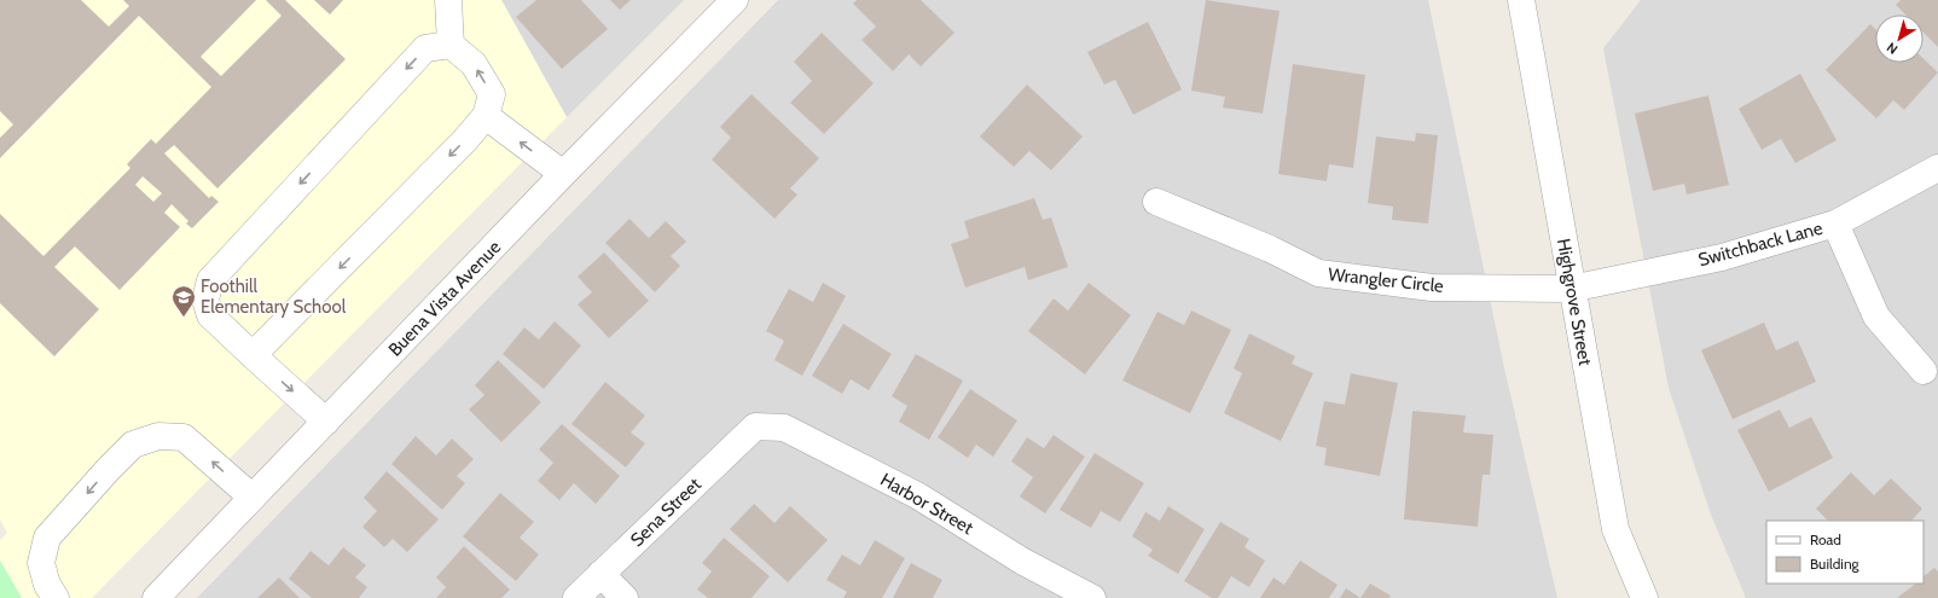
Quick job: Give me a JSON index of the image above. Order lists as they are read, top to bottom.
{
  "streets": {
    "street": [
      "Switchback Lane",
      "Wrangler Circle",
      "Buena Vista Avenue",
      "Highgrove Street",
      "Harbor Street",
      "Sena Street"
    ]
  },
  "crossings": [
    ["Switchback Lane", "Wrangler Circle"],
    ["Switchback Lane", "Highgrove Street"],
    ["Wrangler Circle", "Highgrove Street"],
    ["Harbor Street", "Sena Street"]
  ],
  "places": {
    "school or university": ["Foothill Elementary School"]
  },
  "legend": ["Road", "Building"],
  "north": "bottom left"
}
